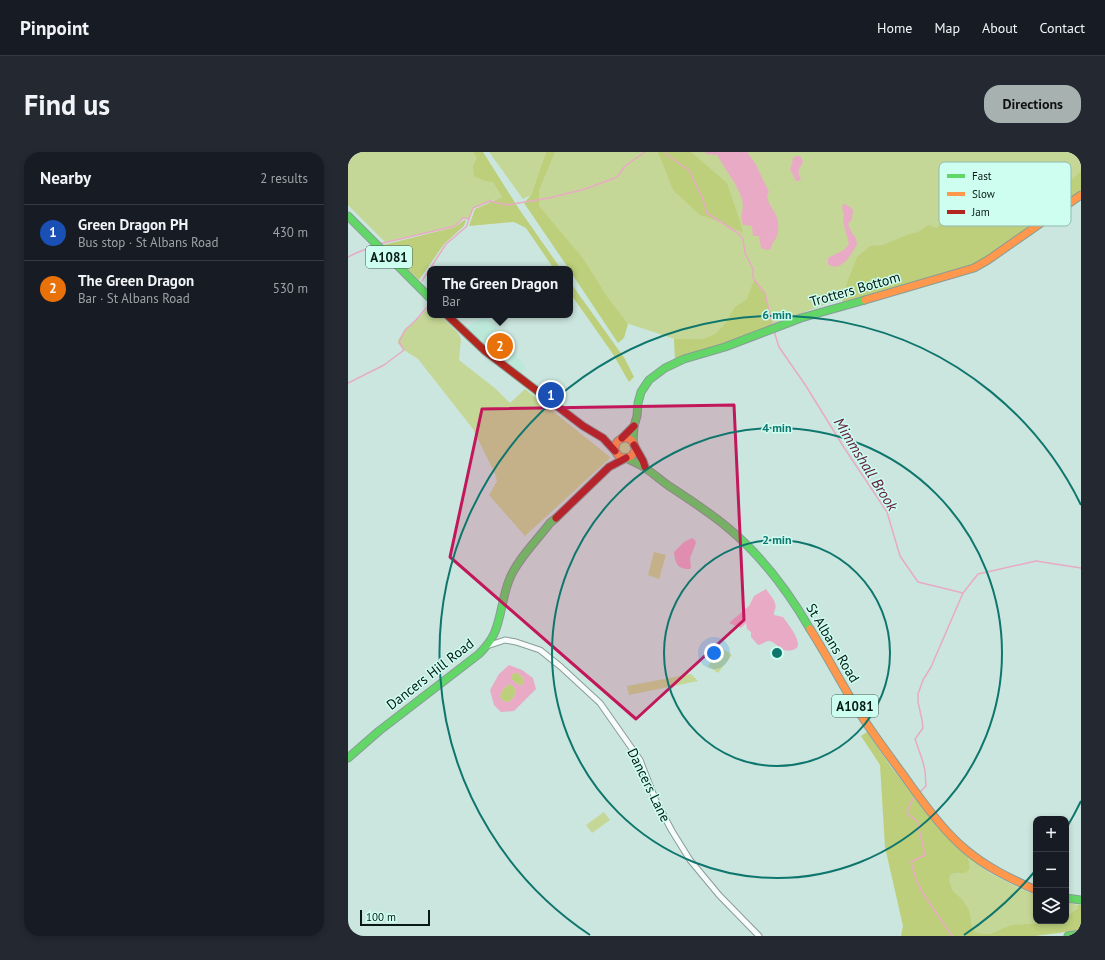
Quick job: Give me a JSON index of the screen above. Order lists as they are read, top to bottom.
{
  "streets": {
    "main road": [
      "A1081",
      "Trotters Bottom",
      "St Albans Road",
      "Dancers Hill Road"
    ],
    "street": ["Dancers Lane"]
  },
  "crossings": [
    ["Trotters Bottom", "St Albans Road"],
    ["Trotters Bottom", "Dancers Hill Road"],
    ["St Albans Road", "Dancers Hill Road"],
    ["Dancers Hill Road", "Dancers Lane"]
  ],
  "water": ["Mimmshall Brook"],
  "legend": ["Fast", "Slow", "Jam"],
  "scale_bar": "100 m",
  "page": {
    "header": "Pinpoint",
    "nav": [
      "Home",
      "Map",
      "About",
      "Contact"
    ],
    "buttons": "Directions",
    "title": "Find us",
    "heading": ["Nearby", "2 results"],
    "list": [
      {
        "mark": "1",
        "name": "Green Dragon PH",
        "note": "Bus stop · St Albans Road",
        "value": "430 m"
      },
      {
        "mark": "2",
        "name": "The Green Dragon",
        "note": "Bar · St Albans Road",
        "value": "530 m"
      }
    ],
    "popup": ["The Green Dragon", "Bar"],
    "pins": ["2", "1"],
    "map_buttons": ["+", "−"],
    "scale": "100 m"
  },
  "rings": ["6 min", "4 min", "2 min"]
}
